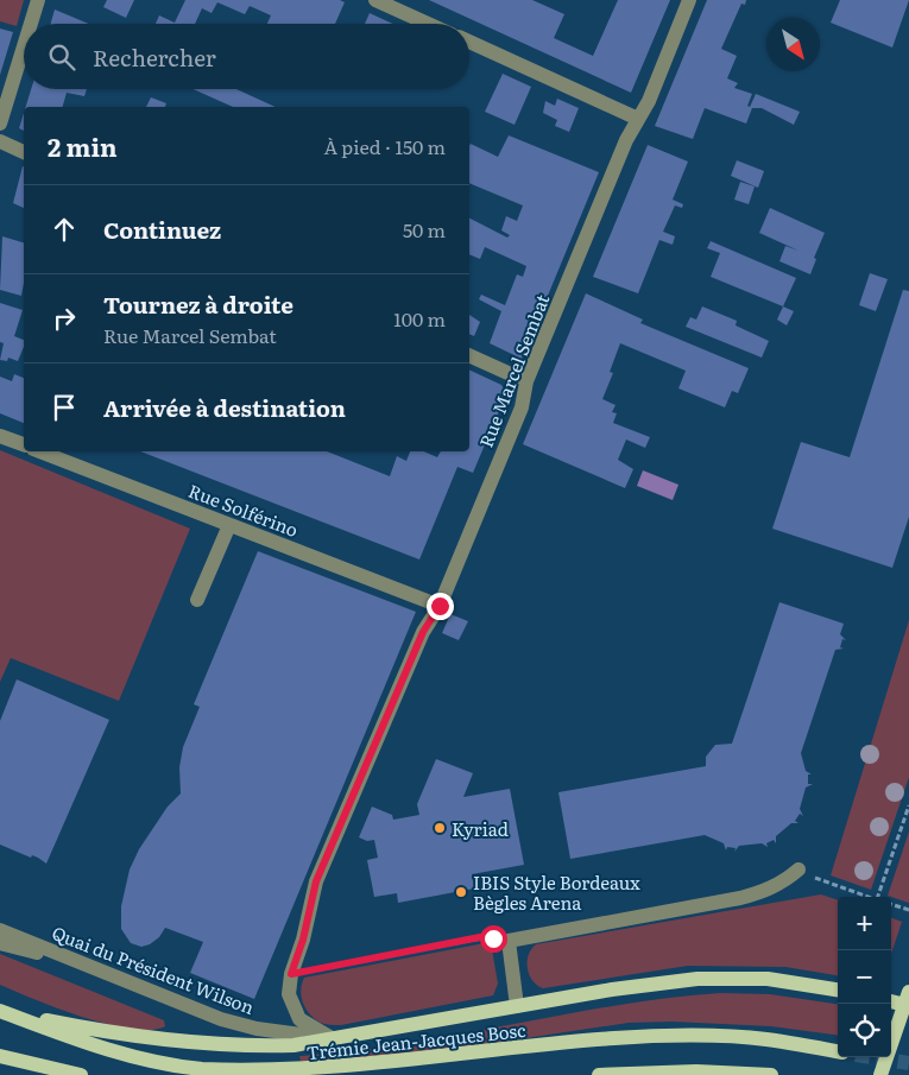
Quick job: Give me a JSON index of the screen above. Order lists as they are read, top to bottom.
{
  "streets": {
    "main road": ["Trémie Jean-Jacques Bosc"],
    "street": ["Rue Marcel Sembat", "Rue Solférino", "Quai du Président Wilson"]
  },
  "crossings": [
    ["Rue Marcel Sembat", "Rue Solférino"],
    ["Rue Marcel Sembat", "Quai du Président Wilson"]
  ],
  "places": ["Kyriad", "IBIS Style Bordeaux Bègles Arena"],
  "north": "bottom right",
  "page": {
    "search": "Rechercher",
    "heading": ["2 min", "À pied · 150 m"],
    "list": [
      ["Continuez", "50 m"],
      ["Tournez à droite", "Rue Marcel Sembat", "100 m"],
      "Arrivée à destination"
    ],
    "map_buttons": ["+", "−"]
  }
}
